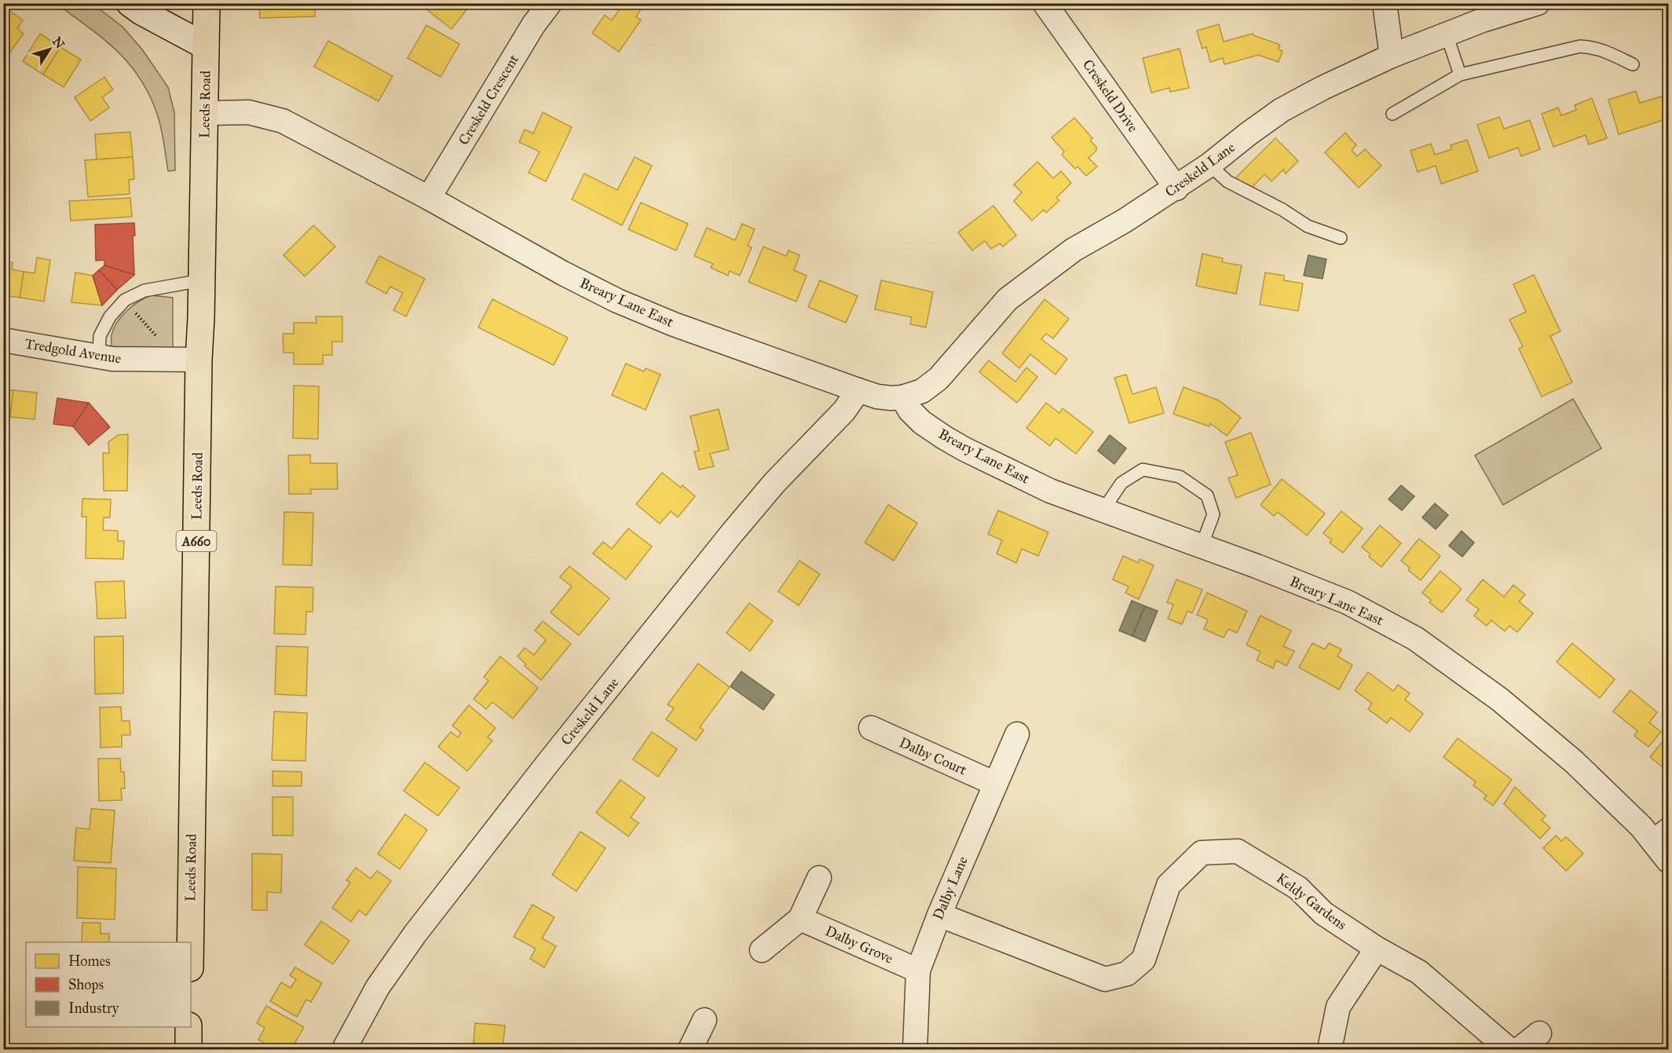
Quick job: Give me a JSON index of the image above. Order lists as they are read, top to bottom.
{
  "streets": {
    "highway": ["Leeds Road", "A660"],
    "street": [
      "Creskeld Drive",
      "Creskeld Crescent",
      "Creskeld Lane",
      "Breary Lane East",
      "Tredgold Avenue",
      "Dalby Court",
      "Dalby Lane",
      "Keldy Gardens",
      "Dalby Grove"
    ]
  },
  "crossings": [
    ["Creskeld Drive", "Creskeld Lane"],
    ["Creskeld Crescent", "Breary Lane East"],
    ["Leeds Road", "Breary Lane East"],
    ["Leeds Road", "Tredgold Avenue"],
    ["Creskeld Lane", "Breary Lane East"],
    ["Dalby Court", "Dalby Lane"],
    ["Dalby Lane", "Keldy Gardens"],
    ["Dalby Lane", "Dalby Grove"]
  ],
  "legend": ["Homes", "Shops", "Industry"],
  "north": "top right"
}
